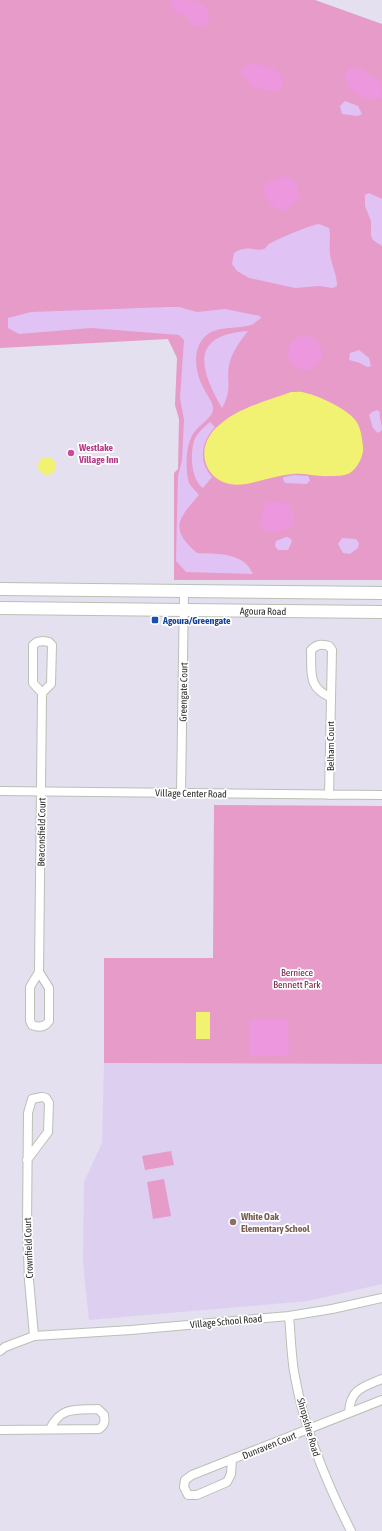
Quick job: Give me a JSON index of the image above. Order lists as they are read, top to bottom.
{
  "streets": {
    "main road": ["Agoura Road"],
    "street": [
      "Greengate Court",
      "Belham Court",
      "Village Center Road",
      "Beaconsfield Court",
      "Crownfield Court",
      "Village School Road",
      "Shropshire Road",
      "Dunraven Court"
    ]
  },
  "crossings": [
    ["Agoura Road", "Greengate Court"],
    ["Greengate Court", "Village Center Road"],
    ["Belham Court", "Village Center Road"],
    ["Village Center Road", "Beaconsfield Court"],
    ["Crownfield Court", "Village School Road"],
    ["Village School Road", "Shropshire Road"],
    ["Shropshire Road", "Dunraven Court"]
  ],
  "parks": ["Berniece Bennett Park"],
  "places": {
    "other": ["Westlake Village Inn", "White Oak Elementary School"],
    "transit": ["Agoura/Greengate"]
  }
}
